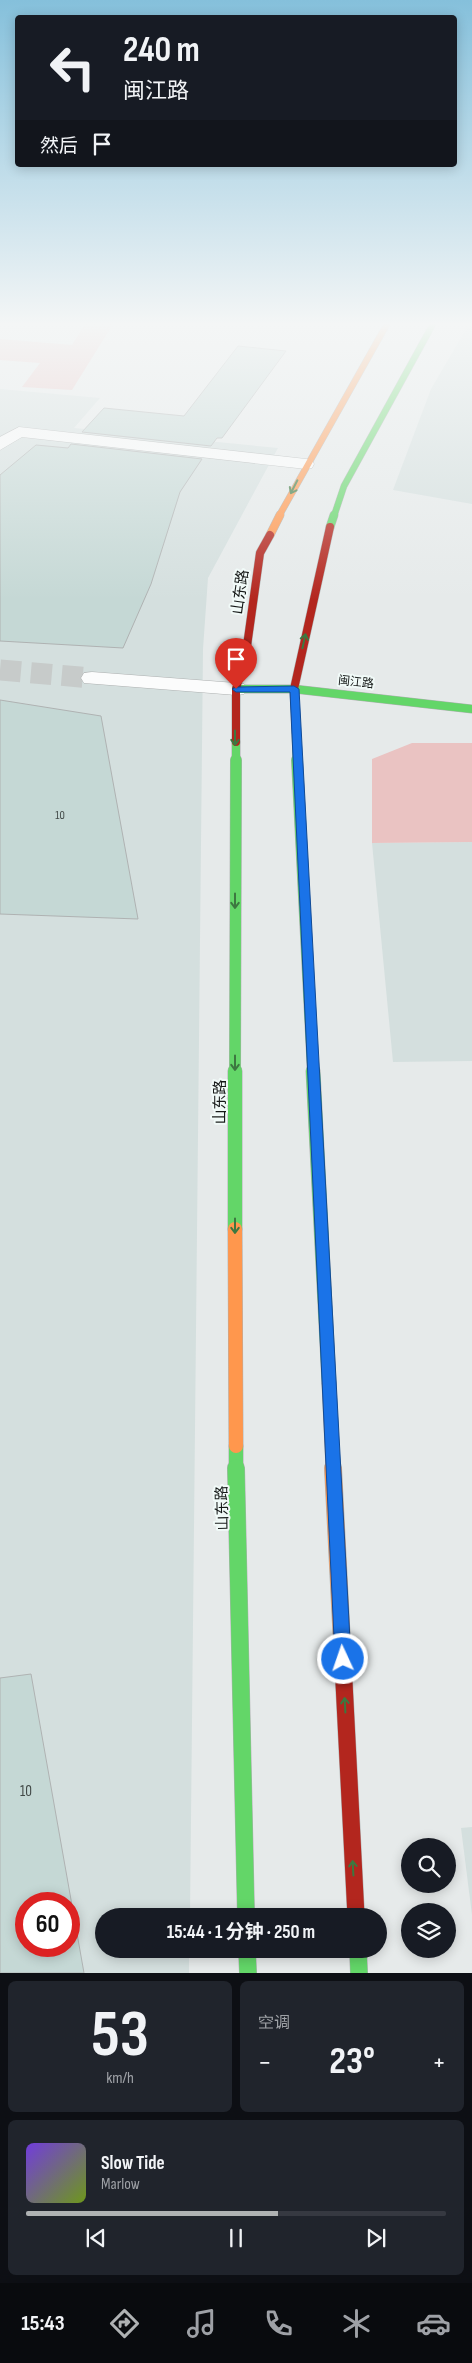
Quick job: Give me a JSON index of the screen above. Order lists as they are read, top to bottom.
{
  "streets": {
    "main road": ["山东路", "闽江路"]
  },
  "crossings": [
    ["山东路", "闽江路"]
  ],
  "house_numbers": ["10", "10"],
  "page": {
    "turn": ["240 m", "闽江路"],
    "then": "然后",
    "limit": "60",
    "trip": "15:44 · 1 分钟 · 250 m",
    "tile": [
      ["53", "km/h"],
      "空调"
    ],
    "heat": ["−", "23°", "+"],
    "song": ["Slow Tide", "Marlow"],
    "tabs": "15:43"
  }
}
